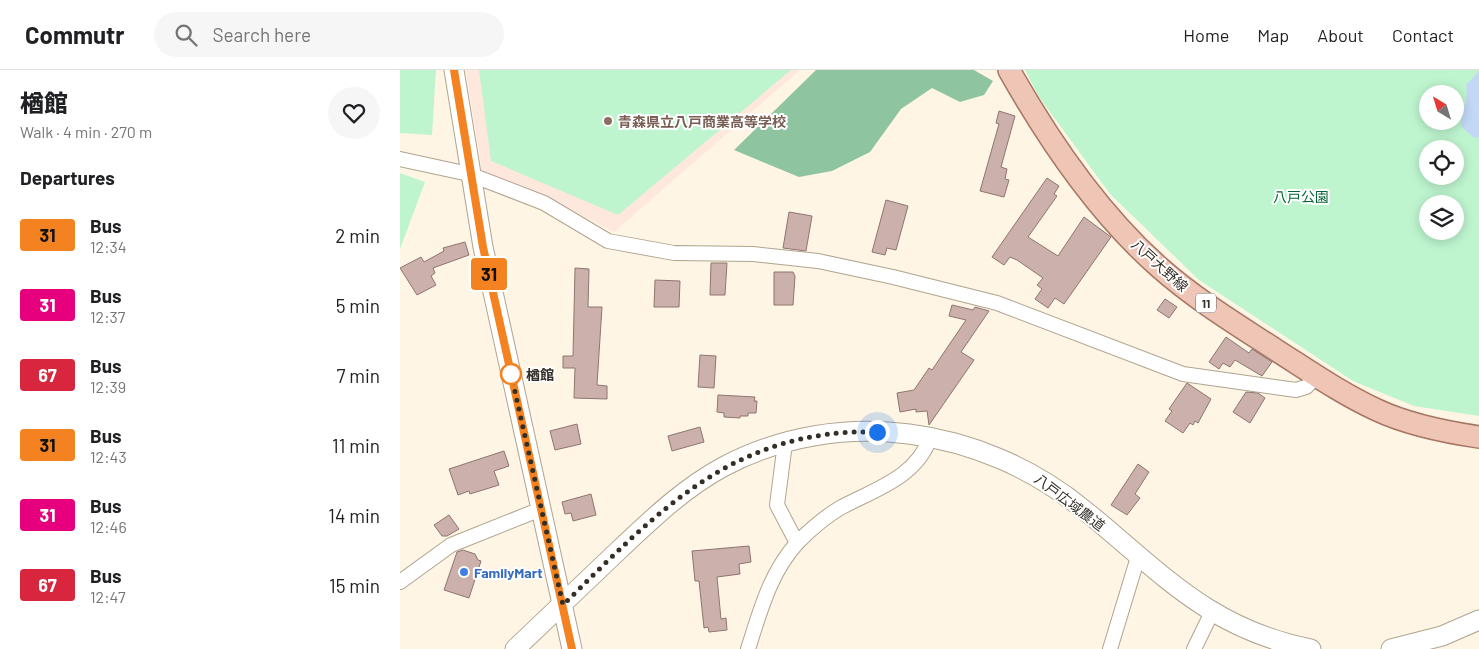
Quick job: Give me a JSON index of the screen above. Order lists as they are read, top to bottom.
{
  "streets": {
    "main road": ["八戸大野線", "11"],
    "street": ["八戸広域農道"]
  },
  "parks": ["八戸公園"],
  "places": ["青森県立八戸商業高等学校", "楢館", "FamilyMart"],
  "lines": ["bus line 31"],
  "north": "top left",
  "page": {
    "header": "Commutr",
    "search": "Search here",
    "nav": [
      "Home",
      "Map",
      "About",
      "Contact"
    ],
    "heading": [
      ["楢館", "Walk · 4 min · 270 m"],
      "Departures"
    ],
    "on_map": "31",
    "list": [
      {
        "mark": "31",
        "name": "Bus",
        "note": "12:34",
        "value": "2 min"
      },
      {
        "mark": "31",
        "name": "Bus",
        "note": "12:37",
        "value": "5 min"
      },
      {
        "mark": "67",
        "name": "Bus",
        "note": "12:39",
        "value": "7 min"
      },
      {
        "mark": "31",
        "name": "Bus",
        "note": "12:43",
        "value": "11 min"
      },
      {
        "mark": "31",
        "name": "Bus",
        "note": "12:46",
        "value": "14 min"
      },
      {
        "mark": "67",
        "name": "Bus",
        "note": "12:47",
        "value": "15 min"
      }
    ]
  }
}
